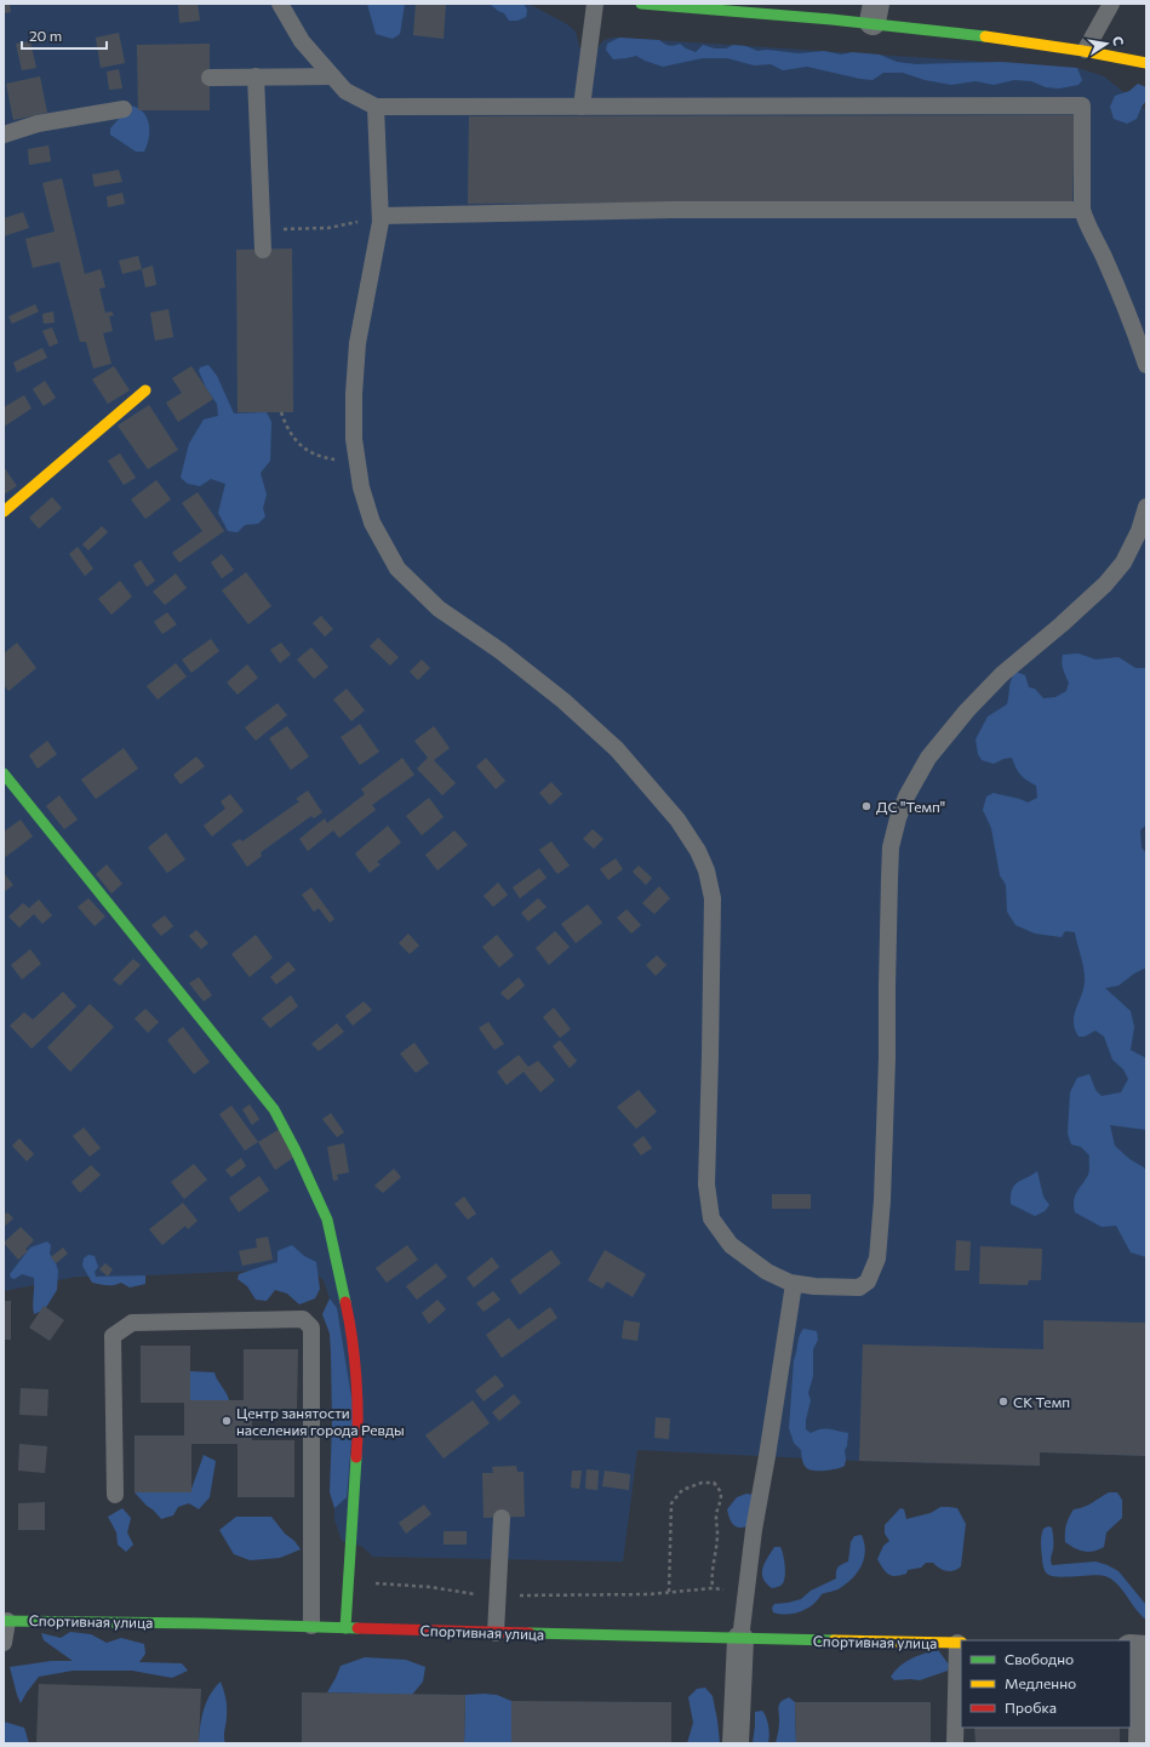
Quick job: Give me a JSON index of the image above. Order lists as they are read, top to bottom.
{
  "streets": {
    "street": ["Спортивная улица"]
  },
  "places": ["ДС \"Темп\"", "СК Темп", "Центр занятости населения города Ревды"],
  "legend": ["Свободно", "Медленно", "Пробка"],
  "scale_bar": "20 m",
  "north": "right"
}
